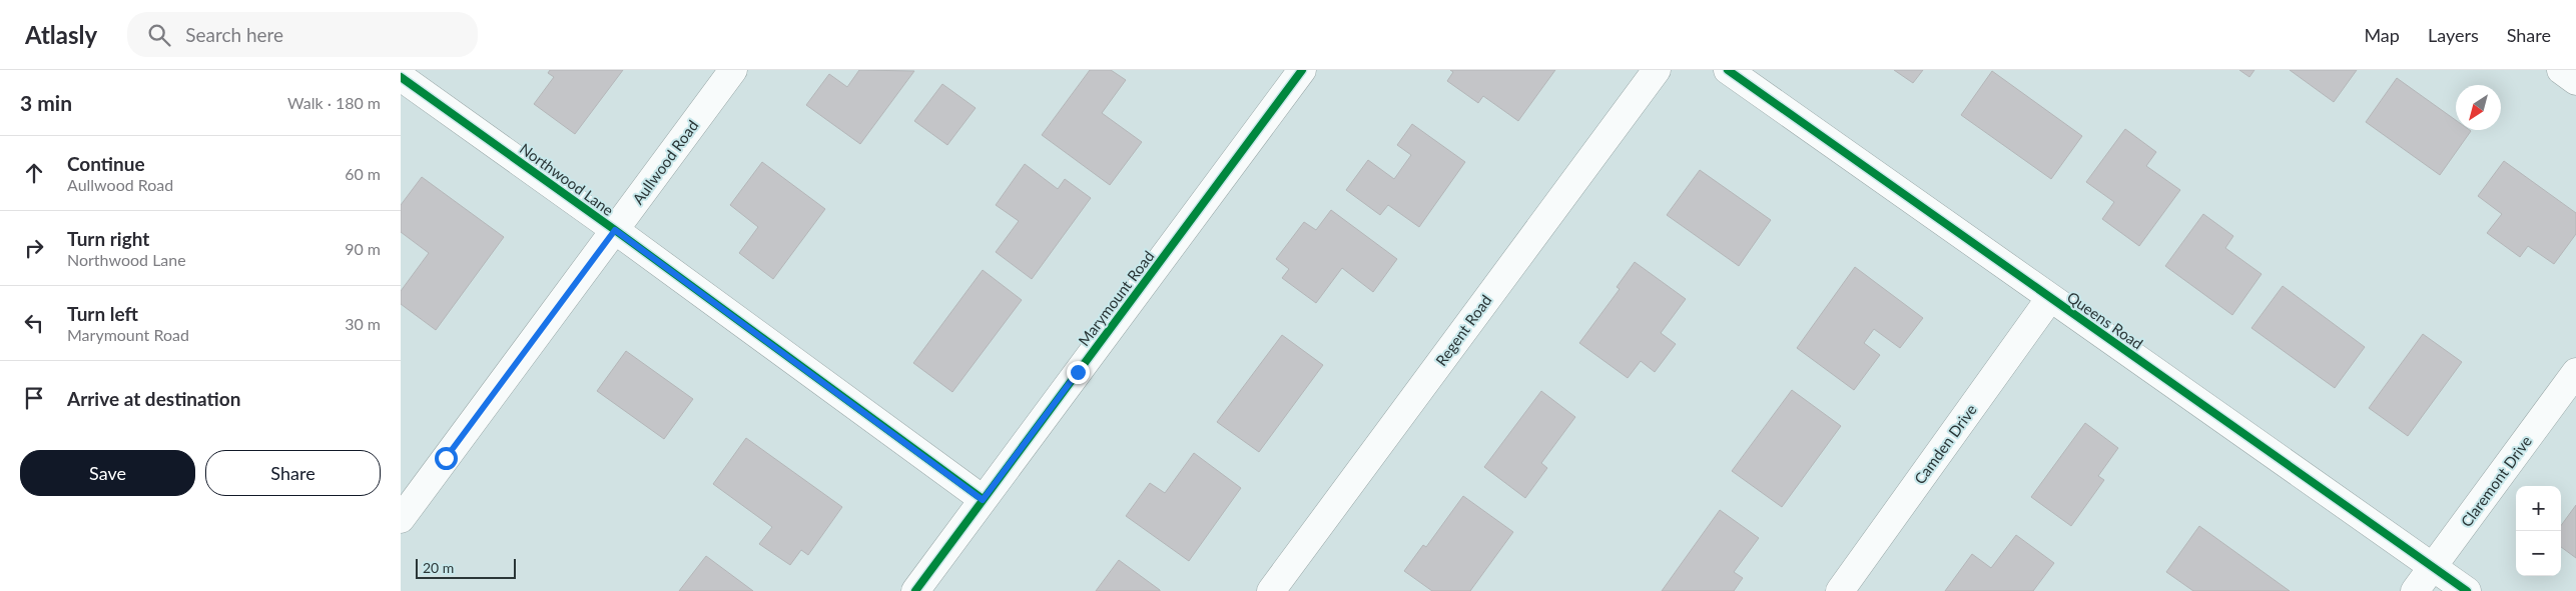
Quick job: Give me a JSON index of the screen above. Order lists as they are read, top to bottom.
{
  "streets": {
    "street": [
      "Aullwood Road",
      "Northwood Lane",
      "Marymount Road",
      "Queens Road",
      "Regent Road",
      "Camden Drive",
      "Claremont Drive"
    ]
  },
  "crossings": [
    ["Aullwood Road", "Northwood Lane"],
    ["Northwood Lane", "Marymount Road"],
    ["Queens Road", "Camden Drive"],
    ["Queens Road", "Claremont Drive"]
  ],
  "scale_bar": "20 m",
  "north": "bottom left",
  "page": {
    "header": "Atlasly",
    "search": "Search here",
    "nav": ["Map", "Layers", "Share"],
    "heading": ["3 min", "Walk · 180 m"],
    "list": [
      ["Continue", "Aullwood Road", "60 m"],
      ["Turn right", "Northwood Lane", "90 m"],
      ["Turn left", "Marymount Road", "30 m"],
      "Arrive at destination"
    ],
    "buttons": ["Save", "Share"],
    "map_buttons": ["+", "−"],
    "scale": "20 m"
  }
}
